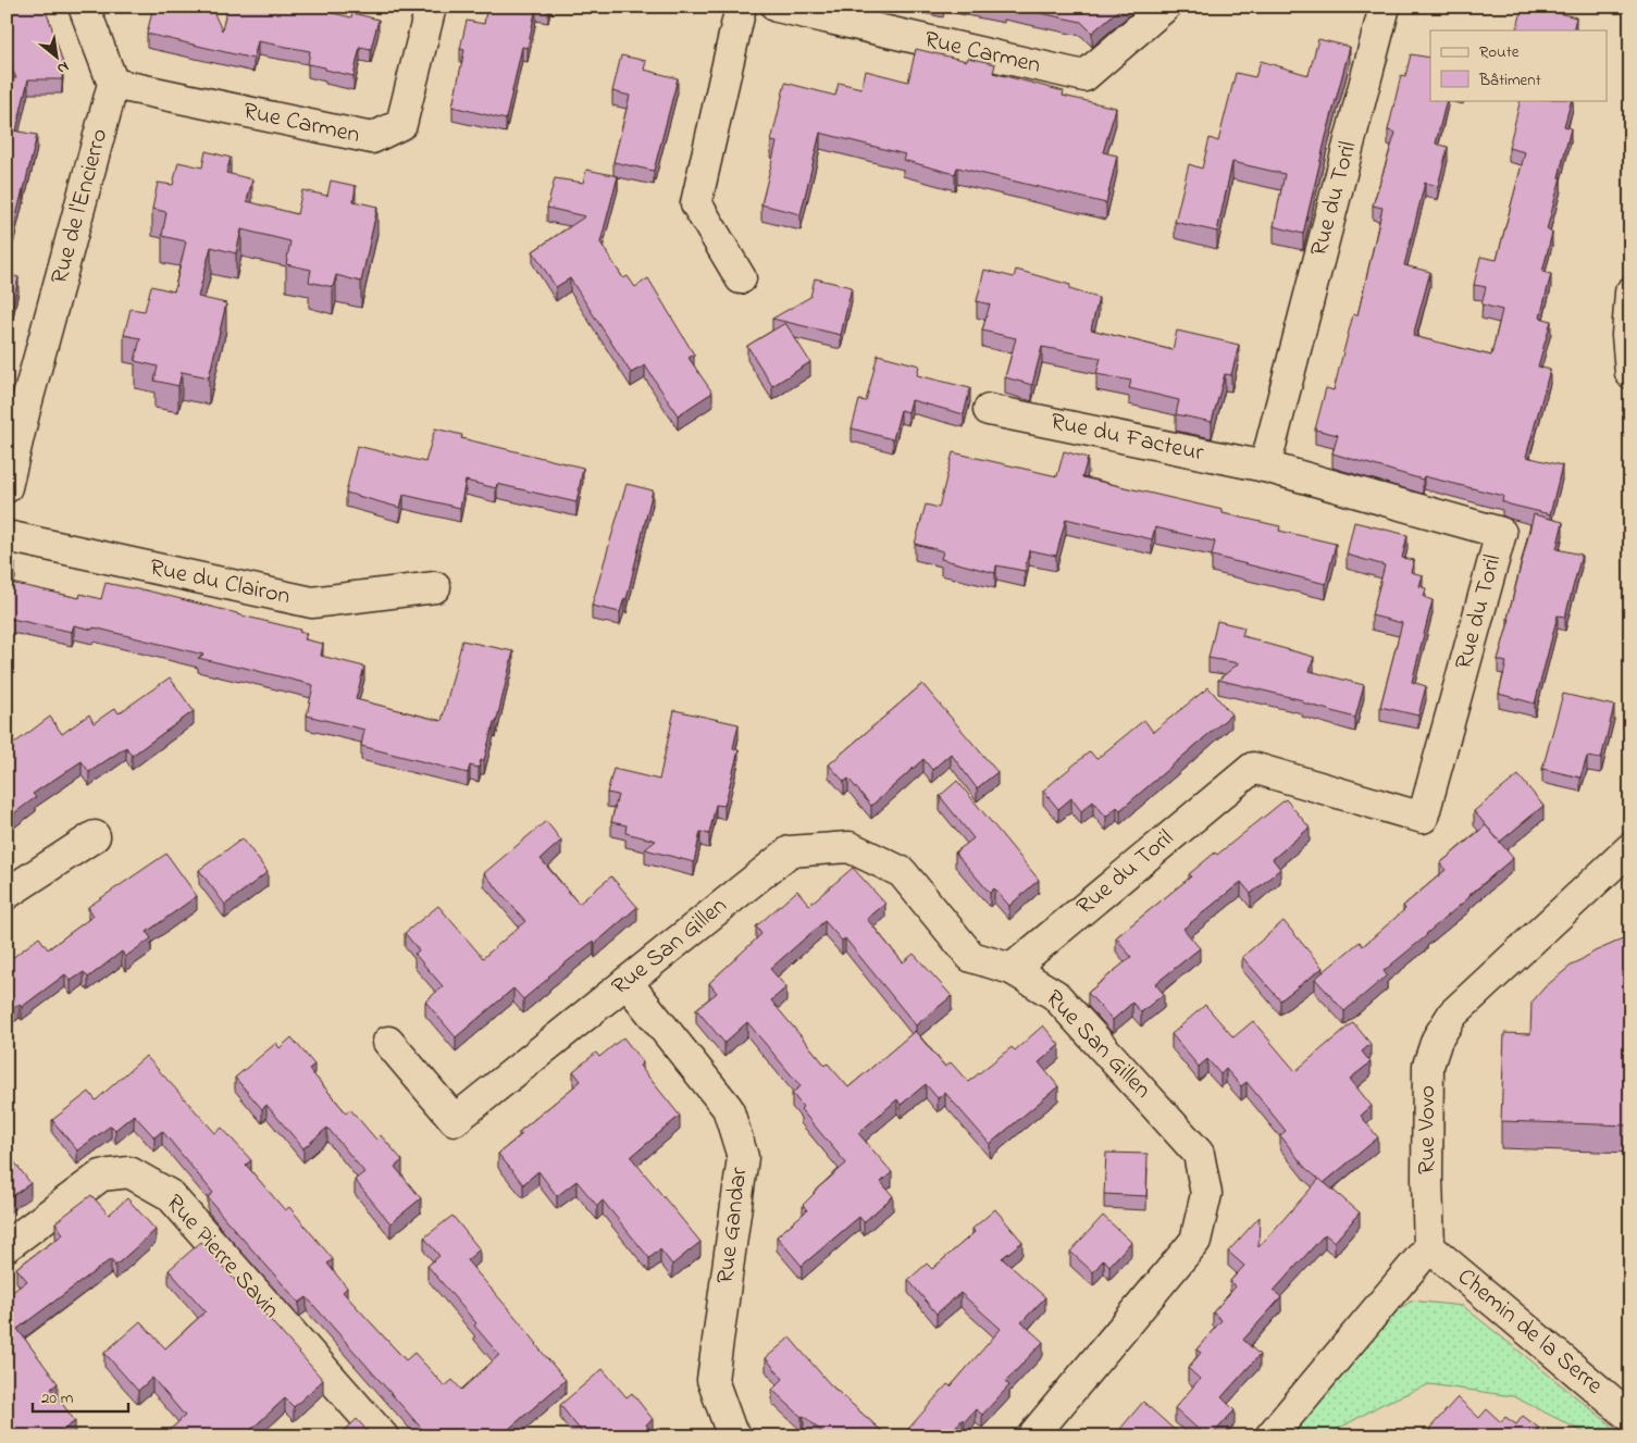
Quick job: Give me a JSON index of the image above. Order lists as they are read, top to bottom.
{
  "streets": {
    "street": [
      "Rue Carmen",
      "Rue du Toril",
      "Rue de l'Encierro",
      "Rue du Facteur",
      "Rue du Clairon",
      "Rue San Gillen",
      "Rue Vovo",
      "Rue Gandar",
      "Rue Pierre Savin",
      "Chemin de la Serre"
    ]
  },
  "crossings": [
    ["Rue Carmen", "Rue de l'Encierro"],
    ["Rue du Toril", "Rue du Facteur"],
    ["Rue du Toril", "Rue San Gillen"],
    ["Rue San Gillen", "Rue Gandar"],
    ["Rue Vovo", "Chemin de la Serre"]
  ],
  "legend": ["Route", "Bâtiment"],
  "scale_bar": "20 m",
  "north": "bottom right"
}
